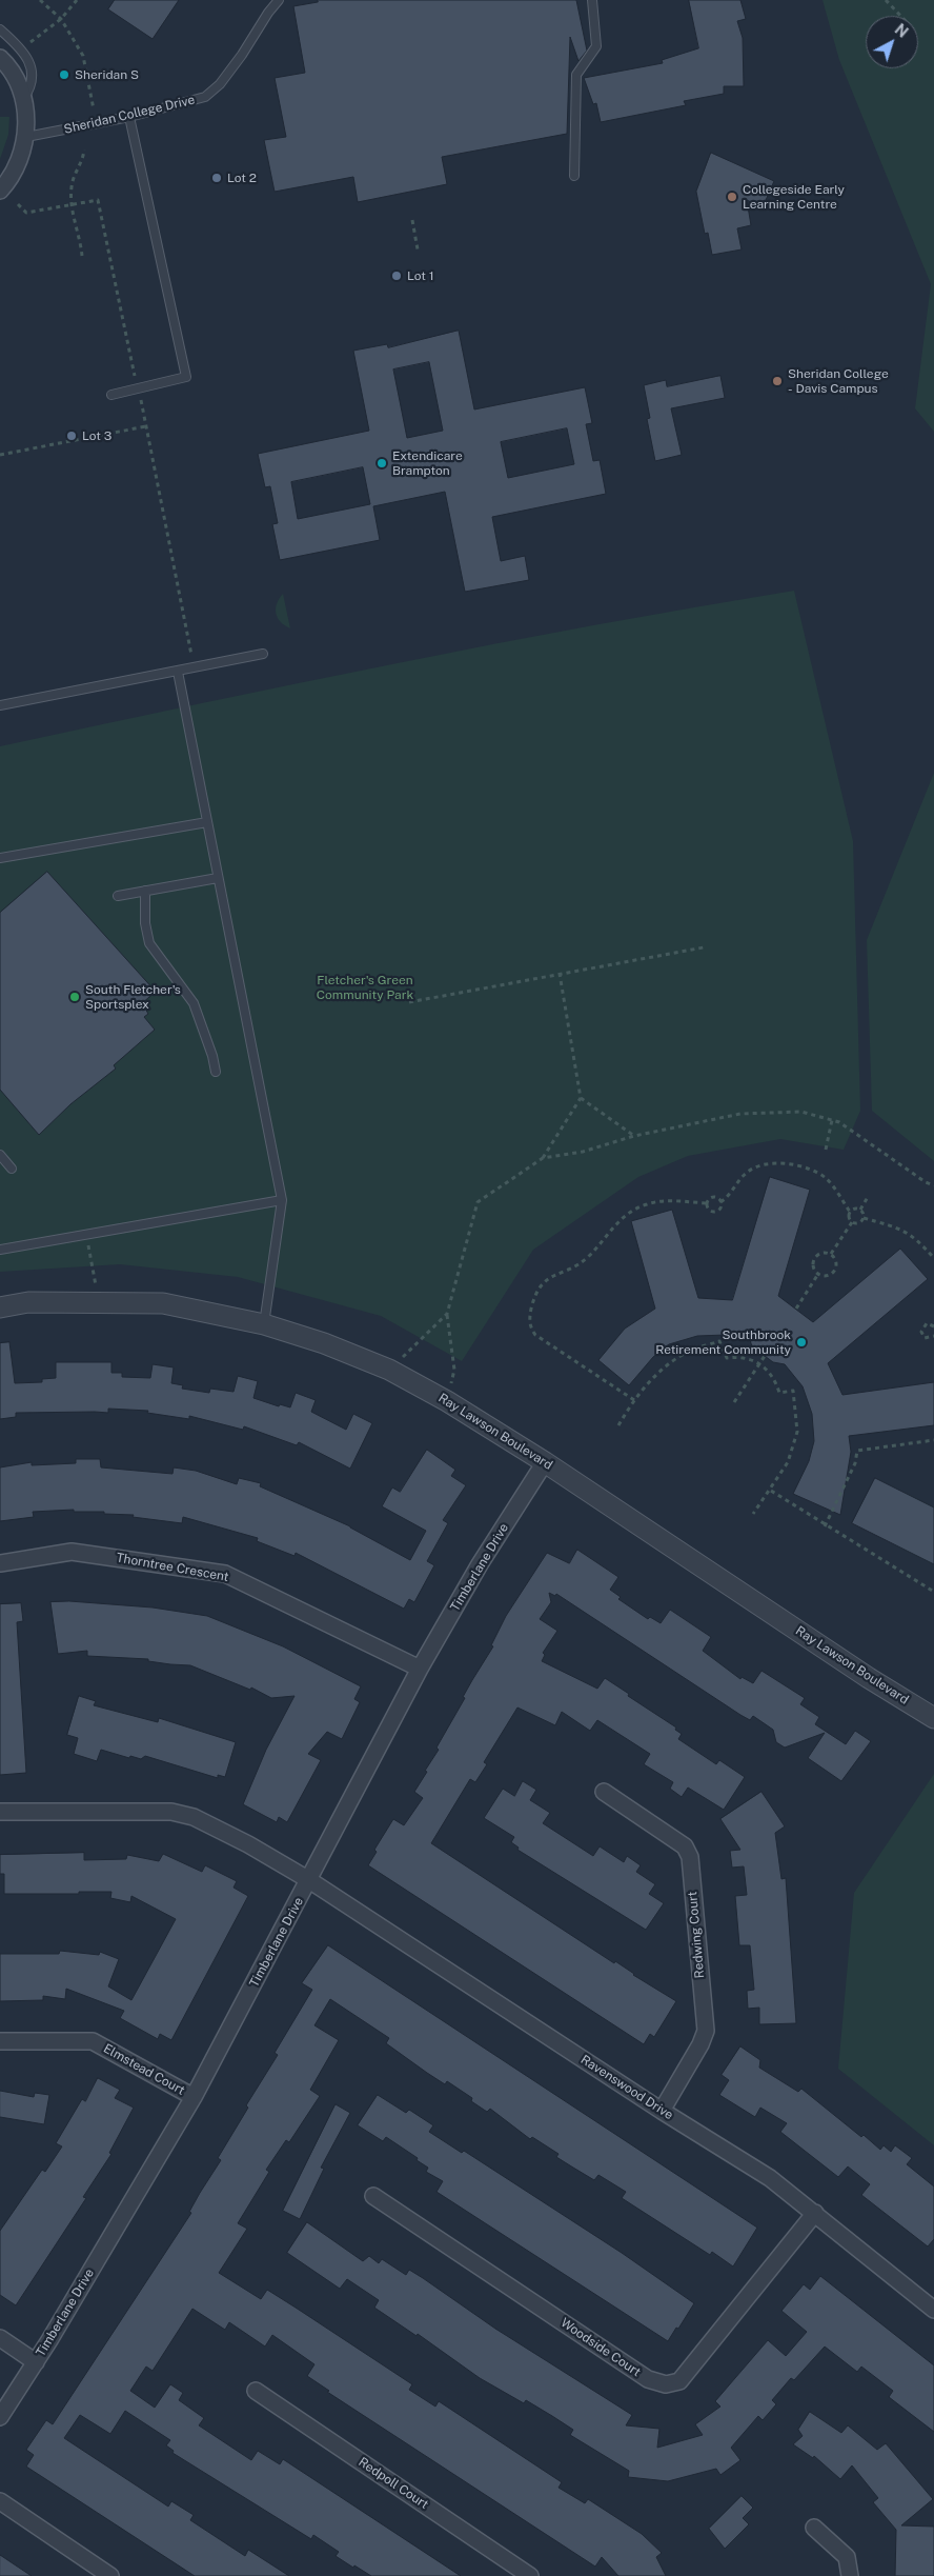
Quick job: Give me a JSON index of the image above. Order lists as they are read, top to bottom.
{
  "streets": {
    "street": [
      "Ray Lawson Boulevard",
      "Thorntree Crescent",
      "Timberlane Drive",
      "Redwing Court",
      "Elmstead Court",
      "Ravenswood Drive",
      "Woodside Court",
      "Redpoll Court"
    ],
    "lane": ["Sheridan College Drive"]
  },
  "crossings": [
    ["Ray Lawson Boulevard", "Timberlane Drive"],
    ["Thorntree Crescent", "Timberlane Drive"],
    ["Timberlane Drive", "Elmstead Court"],
    ["Timberlane Drive", "Ravenswood Drive"],
    ["Redwing Court", "Ravenswood Drive"],
    ["Ravenswood Drive", "Woodside Court"]
  ],
  "parks": ["Fletcher's Green Community Park"],
  "places": [
    "Sheridan S",
    "Lot 2",
    "Collegeside Early Learning Centre",
    "Lot 1",
    "Sheridan College - Davis Campus",
    "Lot 3",
    "Extendicare Brampton",
    "South Fletcher's Sportsplex",
    "Southbrook Retirement Community"
  ],
  "north": "top right"
}
